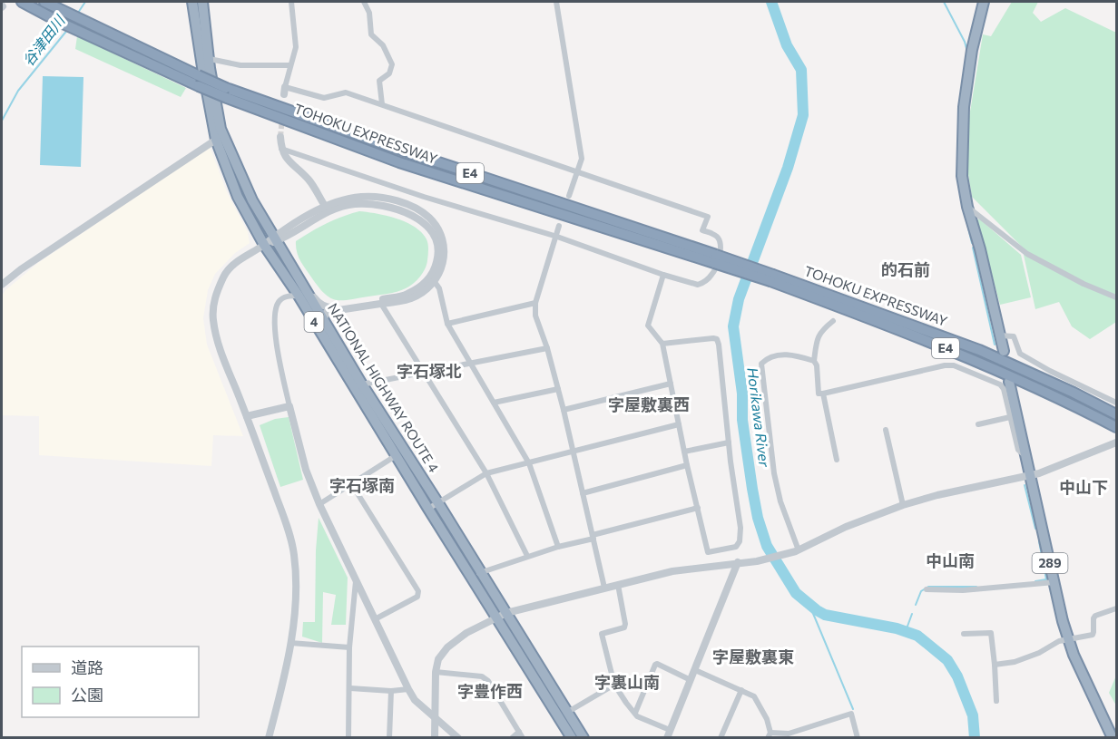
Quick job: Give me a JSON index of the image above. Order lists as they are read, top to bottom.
{
  "streets": {
    "highway": [
      "TOHOKU EXPRESSWAY",
      "E4",
      "4",
      "NATIONAL HIGHWAY ROUTE 4",
      "289"
    ]
  },
  "districts": [
    "的石前",
    "字石塚北",
    "字屋敷裏西",
    "字石塚南",
    "中山下",
    "中山南",
    "字屋敷裏東",
    "字裏山南",
    "字豊作西"
  ],
  "water": ["谷津田川", "Horikawa River"],
  "legend": ["道路", "公園"]
}
